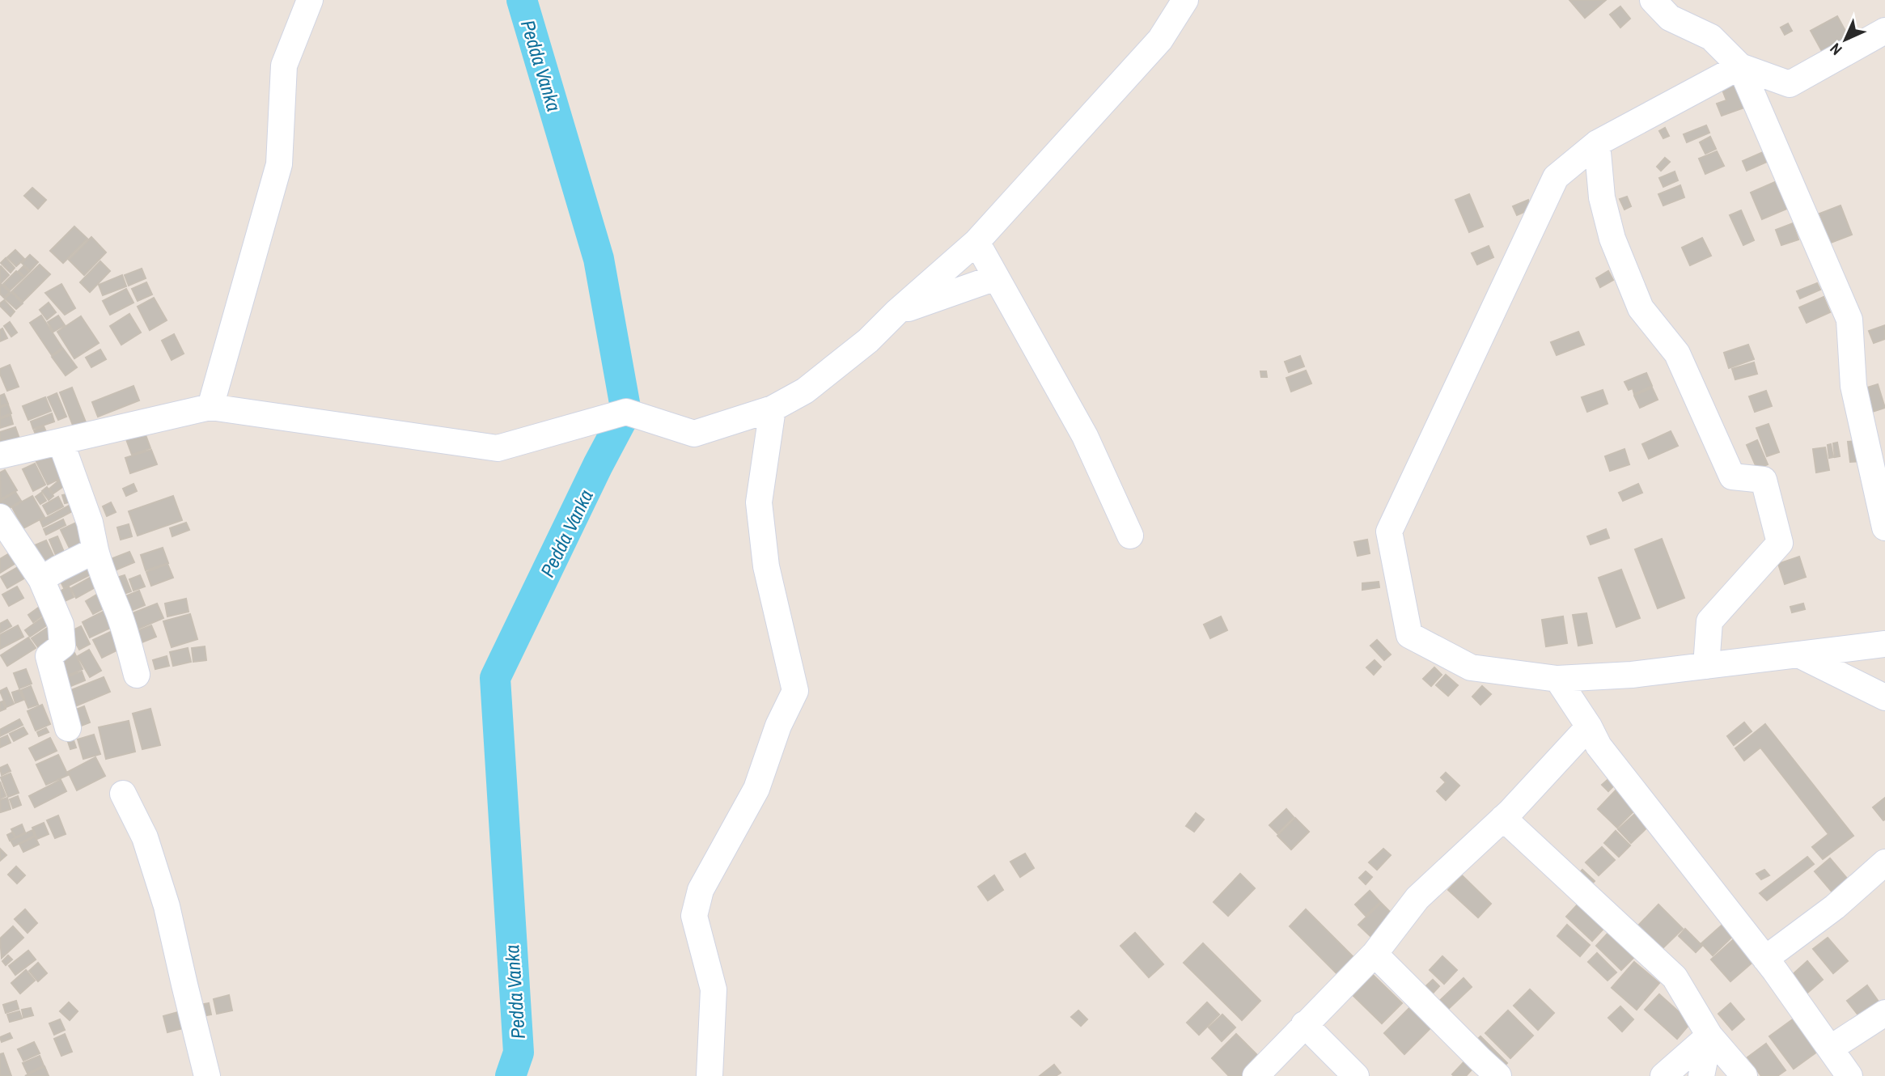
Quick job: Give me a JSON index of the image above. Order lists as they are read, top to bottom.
{
  "water": ["Pedda Vanka"],
  "north": "bottom left"
}
